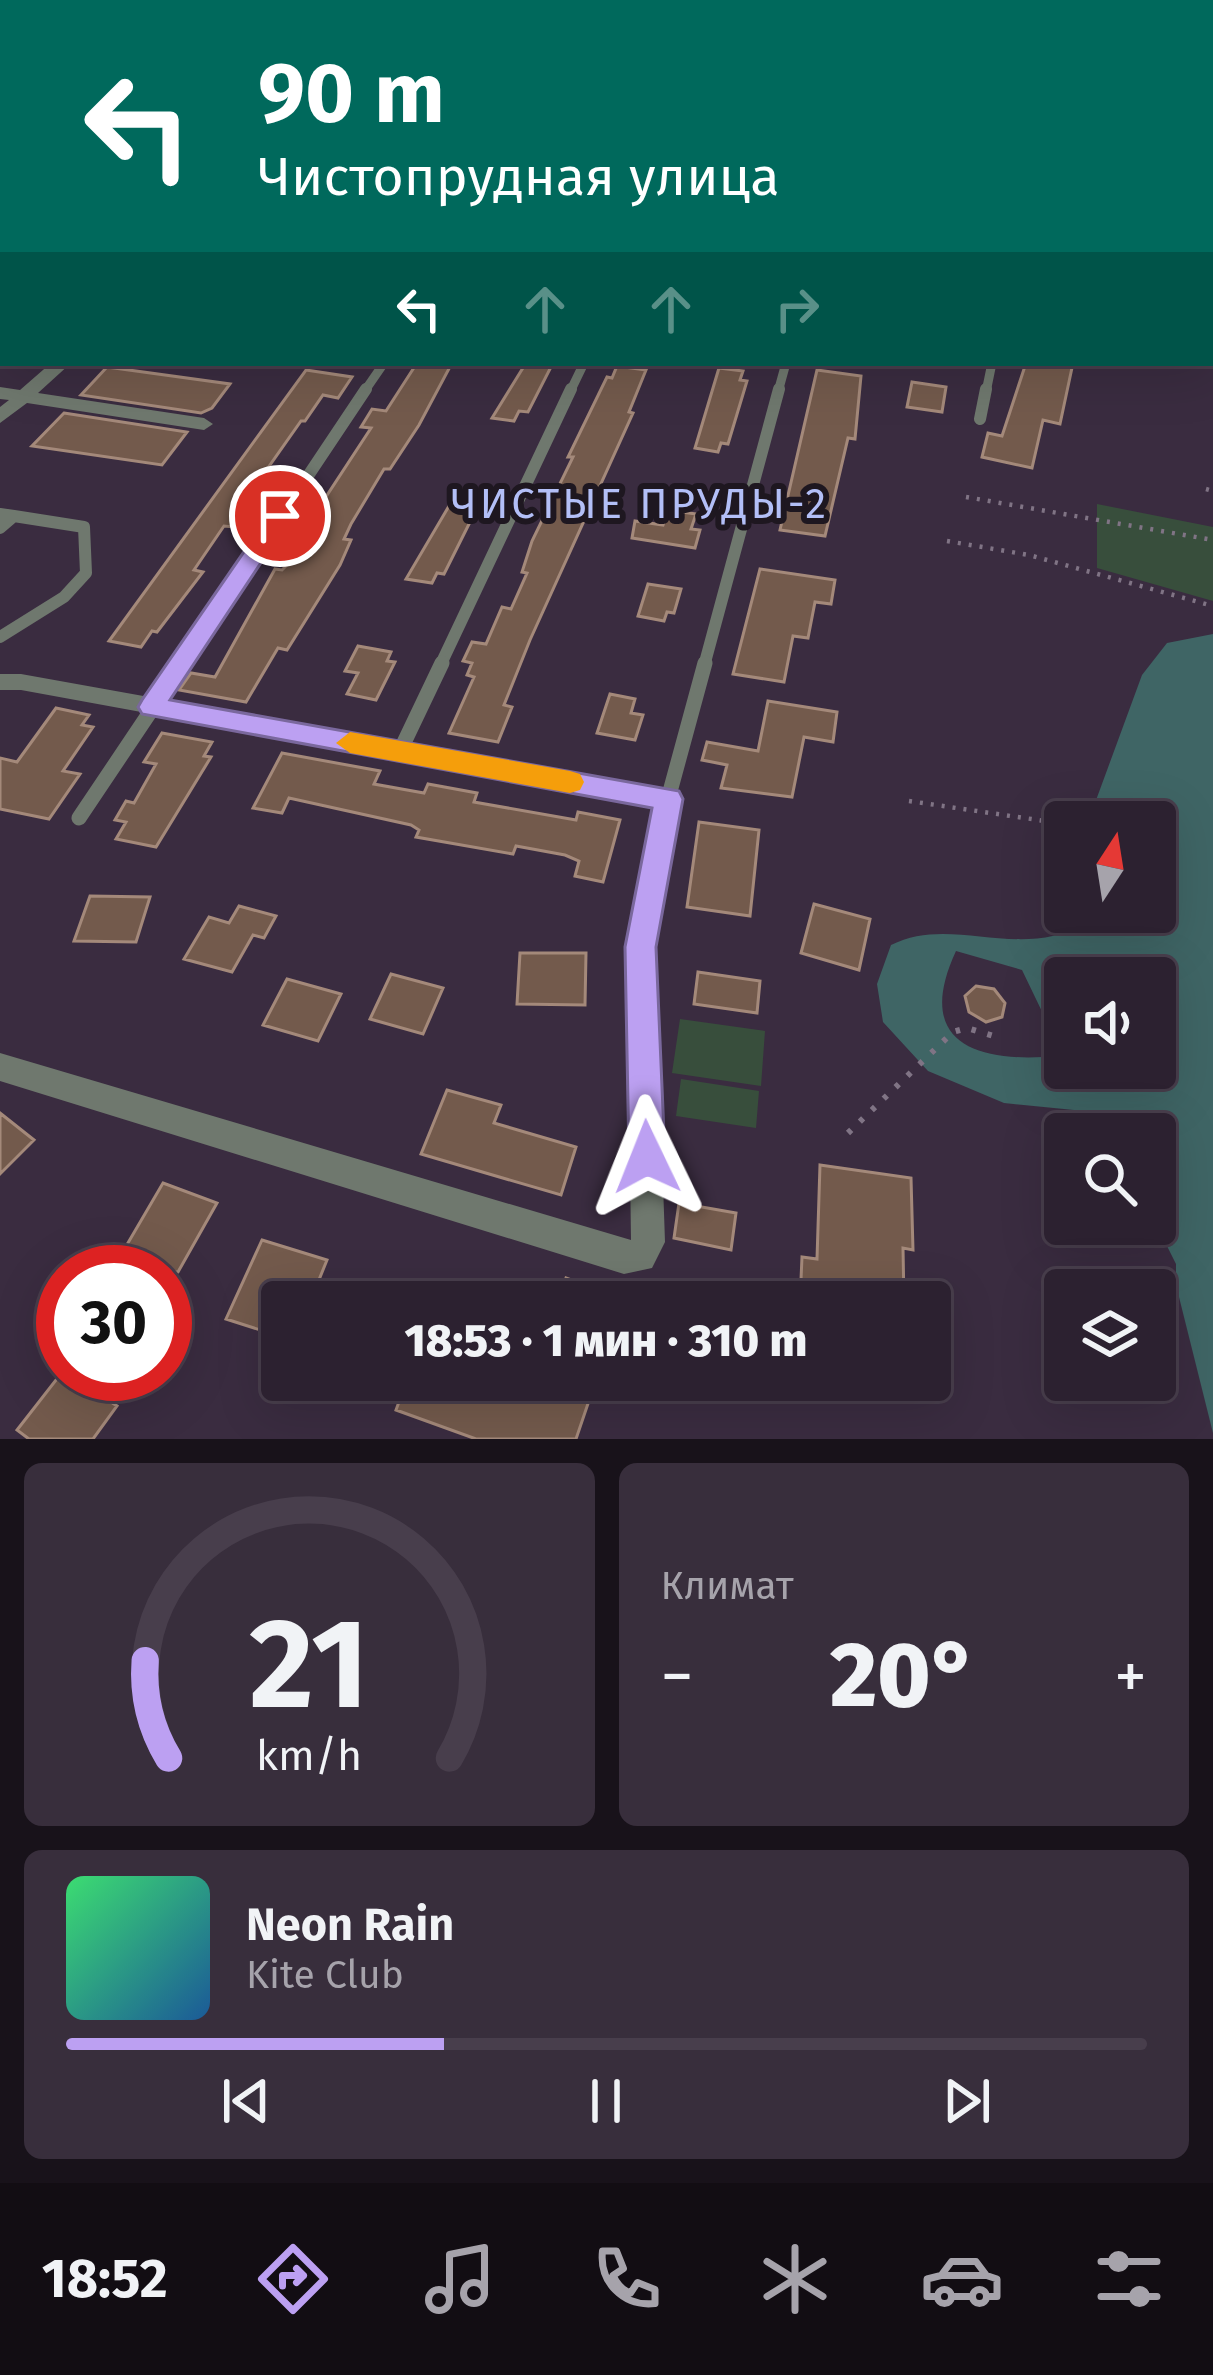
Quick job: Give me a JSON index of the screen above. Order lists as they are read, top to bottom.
{
  "districts": ["ЧИСТЫЕ ПРУДЫ-2"],
  "north": "top",
  "page": {
    "turn": ["90 m", "Чистопрудная улица"],
    "limit": "30",
    "trip": "18:53 · 1 мин · 310 m",
    "tile": "Климат",
    "heat": ["−", "20°", "+"],
    "song": ["Neon Rain", "Kite Club"],
    "tabs": "18:52",
    "gauge": ["21", "km/h"]
  }
}
